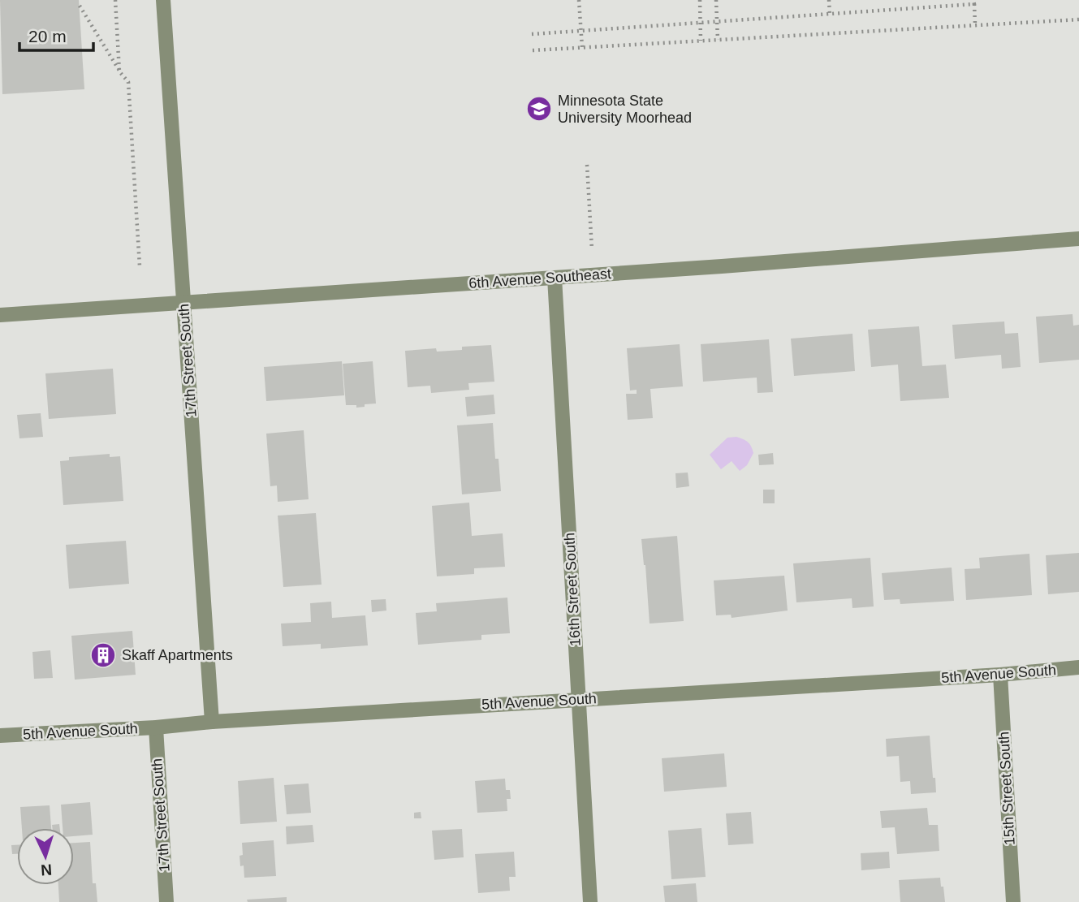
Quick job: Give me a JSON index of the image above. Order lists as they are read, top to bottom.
{
  "streets": {
    "street": [
      "6th Avenue Southeast",
      "17th Street South",
      "16th Street South",
      "5th Avenue South",
      "15th Street South"
    ]
  },
  "crossings": [
    ["6th Avenue Southeast", "17th Street South"],
    ["6th Avenue Southeast", "16th Street South"],
    ["17th Street South", "5th Avenue South"],
    ["16th Street South", "5th Avenue South"],
    ["5th Avenue South", "15th Street South"]
  ],
  "places": {
    "school or university": ["Minnesota State University Moorhead"],
    "building": ["Skaff Apartments"]
  },
  "scale_bar": "20 m",
  "north": "bottom"
}
